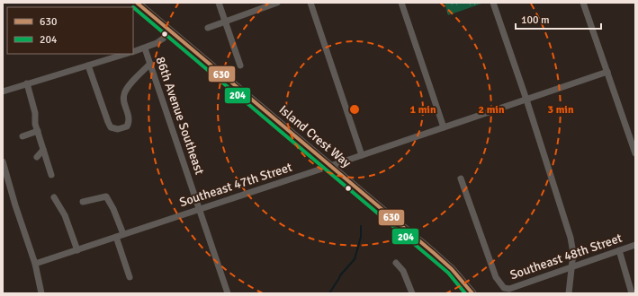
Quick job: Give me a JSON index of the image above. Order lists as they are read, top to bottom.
{
  "streets": {
    "main road": ["Island Crest Way"],
    "street": ["86th Avenue Southeast", "Southeast 47th Street", "Southeast 48th Street"]
  },
  "crossings": [
    ["86th Avenue Southeast", "Southeast 47th Street"],
    ["Island Crest Way", "Southeast 47th Street"]
  ],
  "lines": ["transit line 630", "transit line 204"],
  "legend": ["630", "204"],
  "scale_bar": "100 m",
  "rings": ["1 min", "2 min", "3 min"]
}
